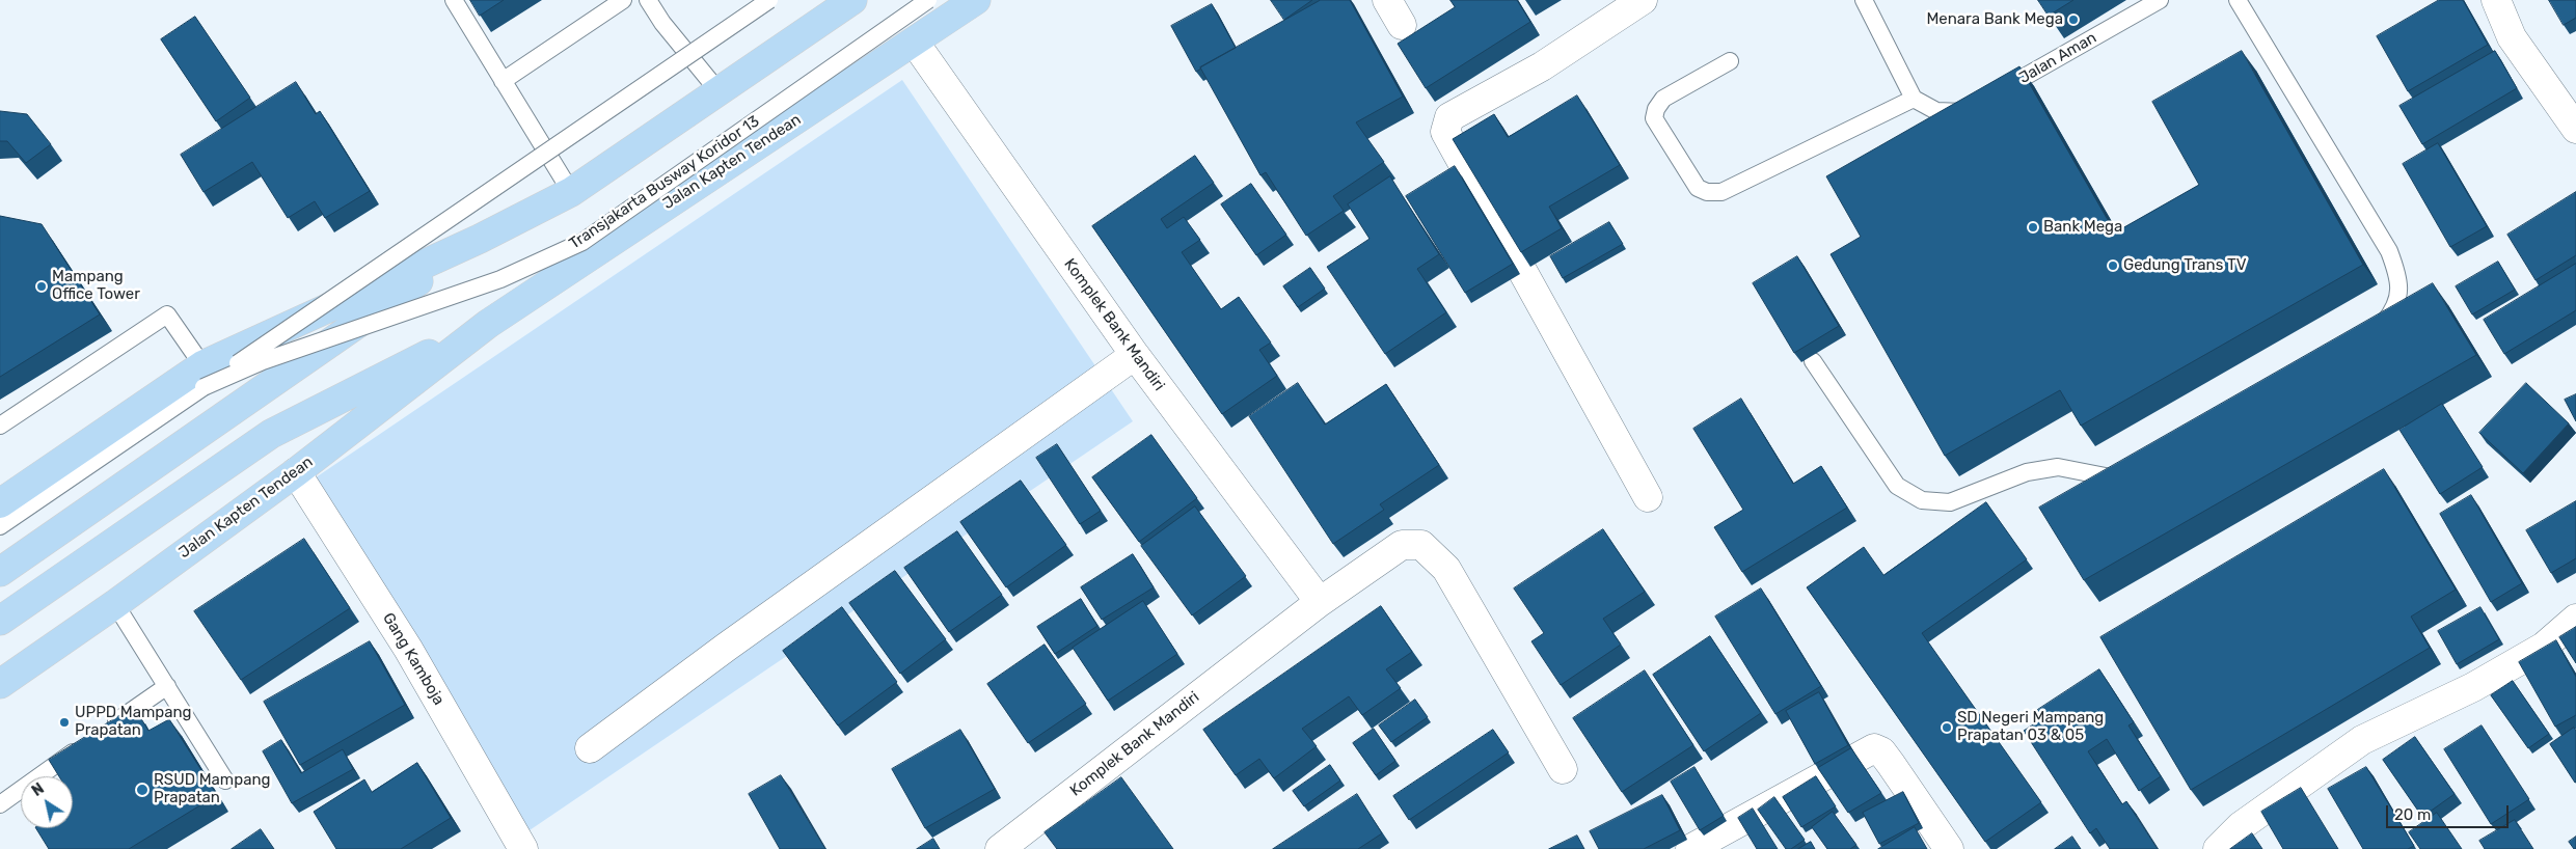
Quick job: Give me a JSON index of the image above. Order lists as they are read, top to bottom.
{
  "streets": {
    "main road": ["Jalan Kapten Tendean"],
    "street": ["Komplek Bank Mandiri", "Gang Kamboja"],
    "lane": ["Jalan Aman", "Transjakarta Busway Koridor 13"]
  },
  "crossings": [
    ["Jalan Kapten Tendean", "Komplek Bank Mandiri"],
    ["Jalan Kapten Tendean", "Gang Kamboja"]
  ],
  "places": [
    "Menara Bank Mega",
    "Bank Mega",
    "Gedung Trans TV",
    "Mampang Office Tower",
    "UPPD Mampang Prapatan",
    "SD Negeri Mampang Prapatan 03 & 05",
    "RSUD Mampang Prapatan"
  ],
  "scale_bar": "20 m",
  "north": "top left"
}
